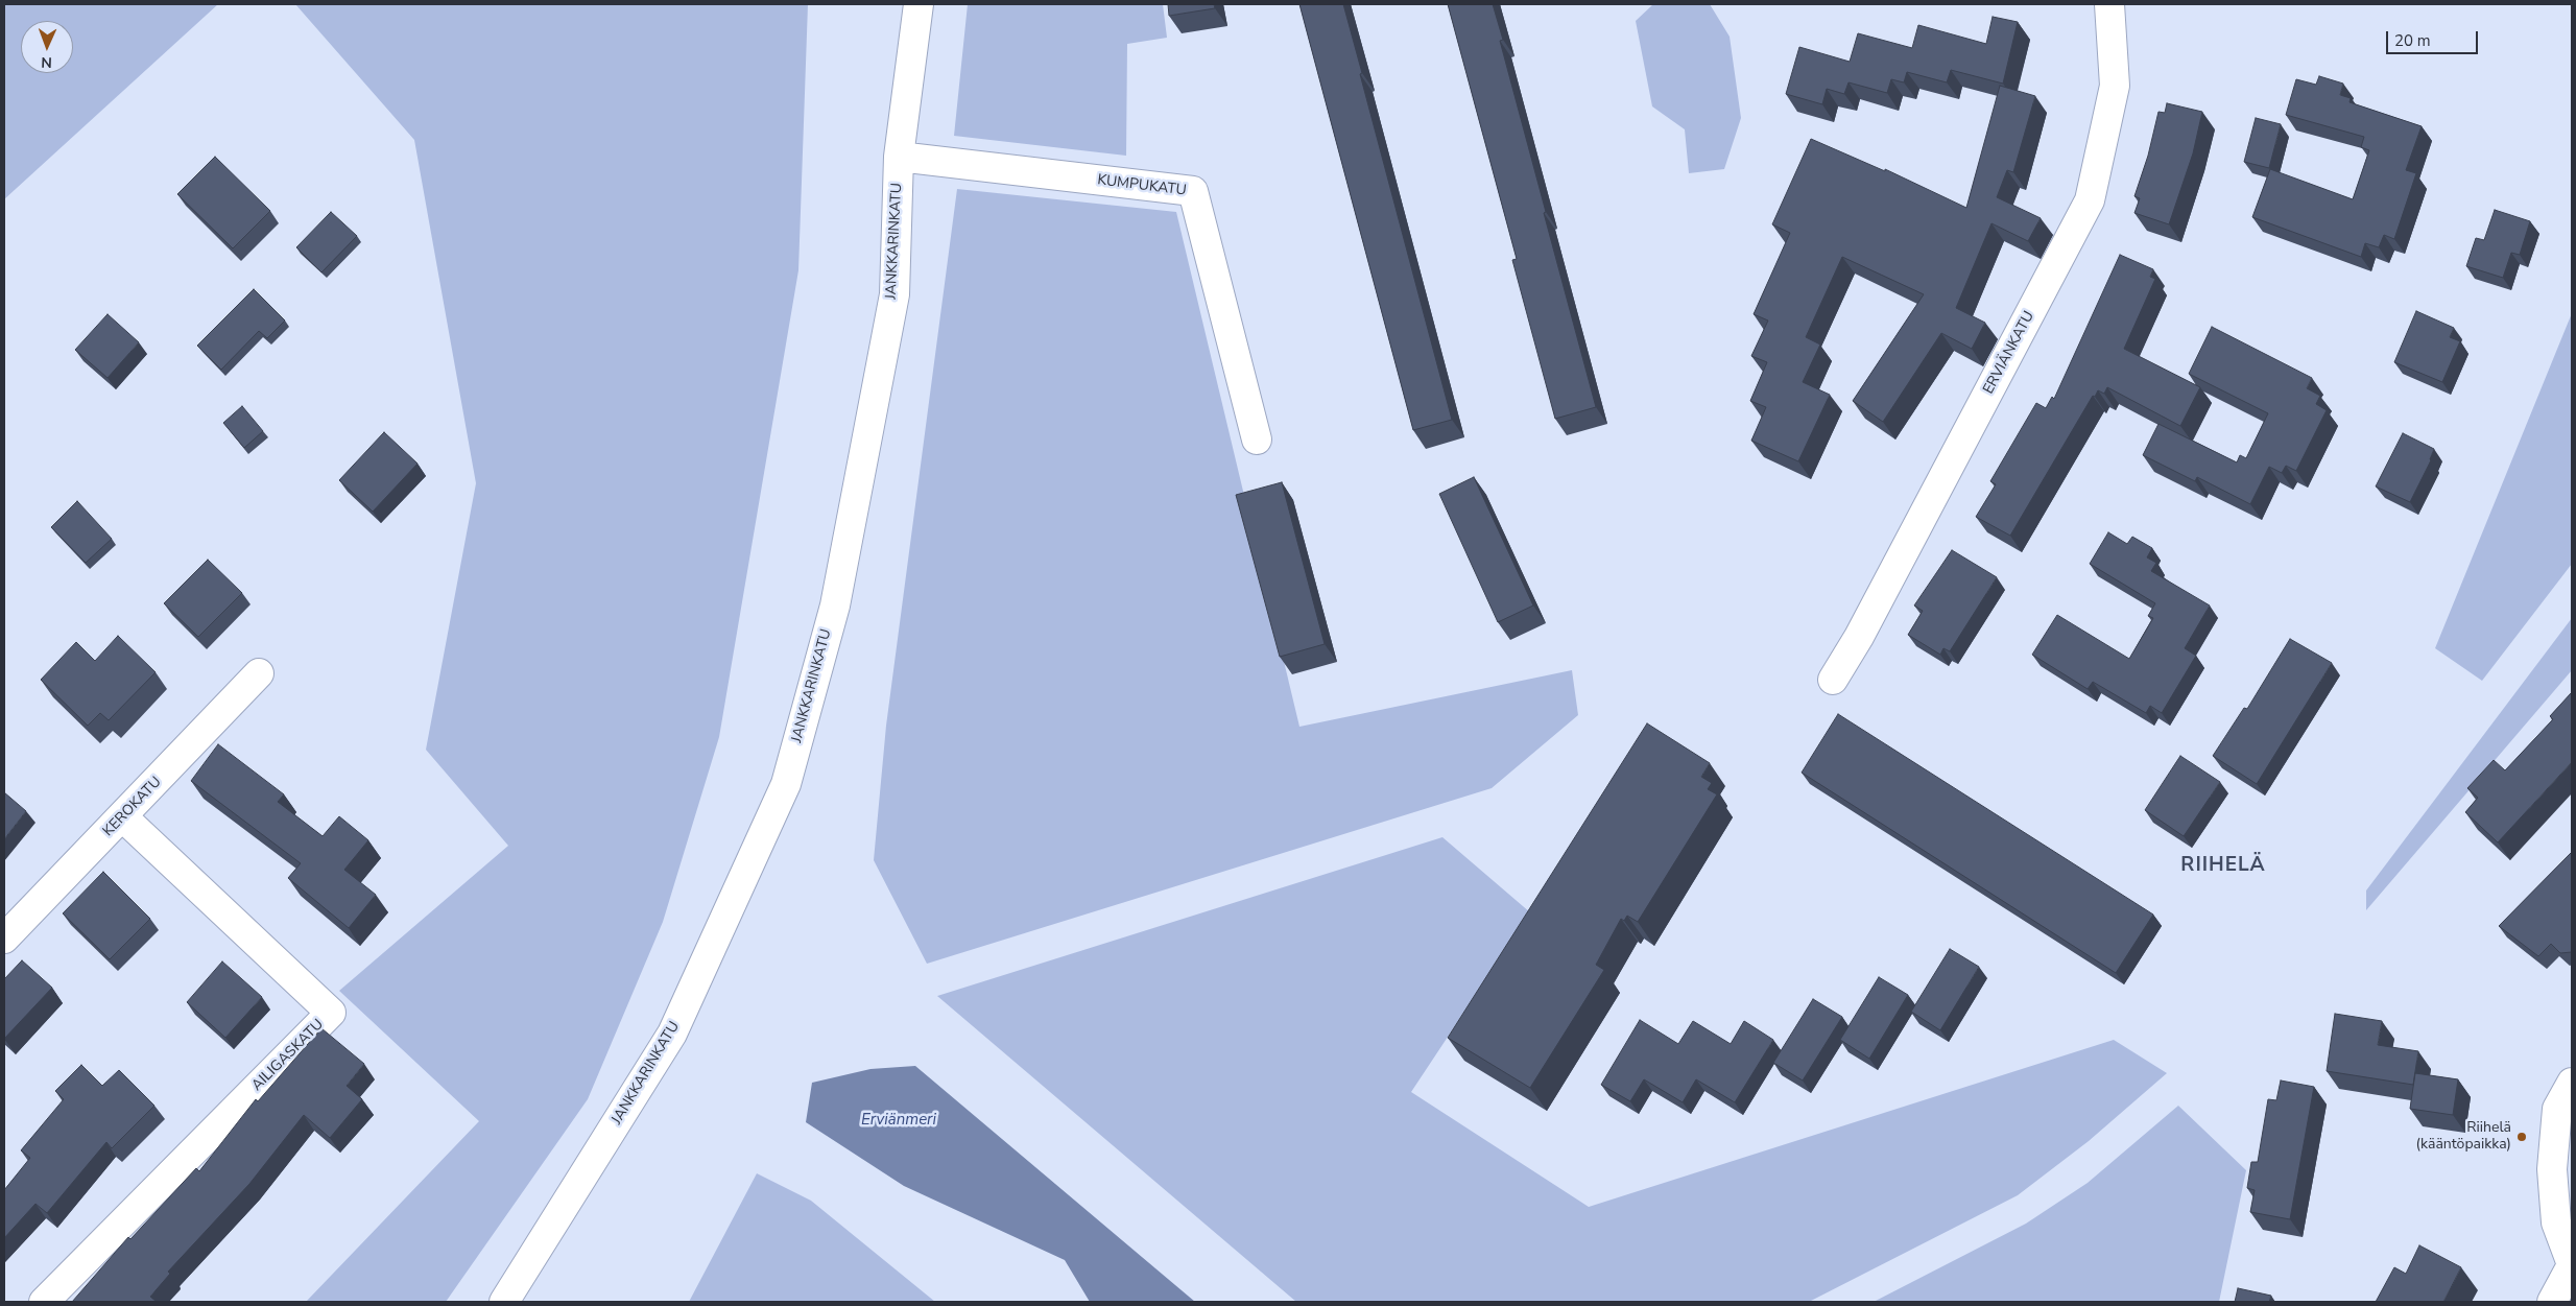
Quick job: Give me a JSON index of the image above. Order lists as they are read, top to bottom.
{
  "streets": {
    "street": [
      "KUMPUKATU",
      "JANKKARINKATU",
      "ERVIÄNKATU",
      "KEROKATU",
      "AILIGASKATU"
    ]
  },
  "crossings": [
    ["KUMPUKATU", "JANKKARINKATU"],
    ["KEROKATU", "AILIGASKATU"]
  ],
  "districts": ["RIIHELÄ"],
  "water": ["Erviänmeri"],
  "places": ["Riihelä (kääntöpaikka)"],
  "scale_bar": "20 m",
  "north": "bottom"
}
